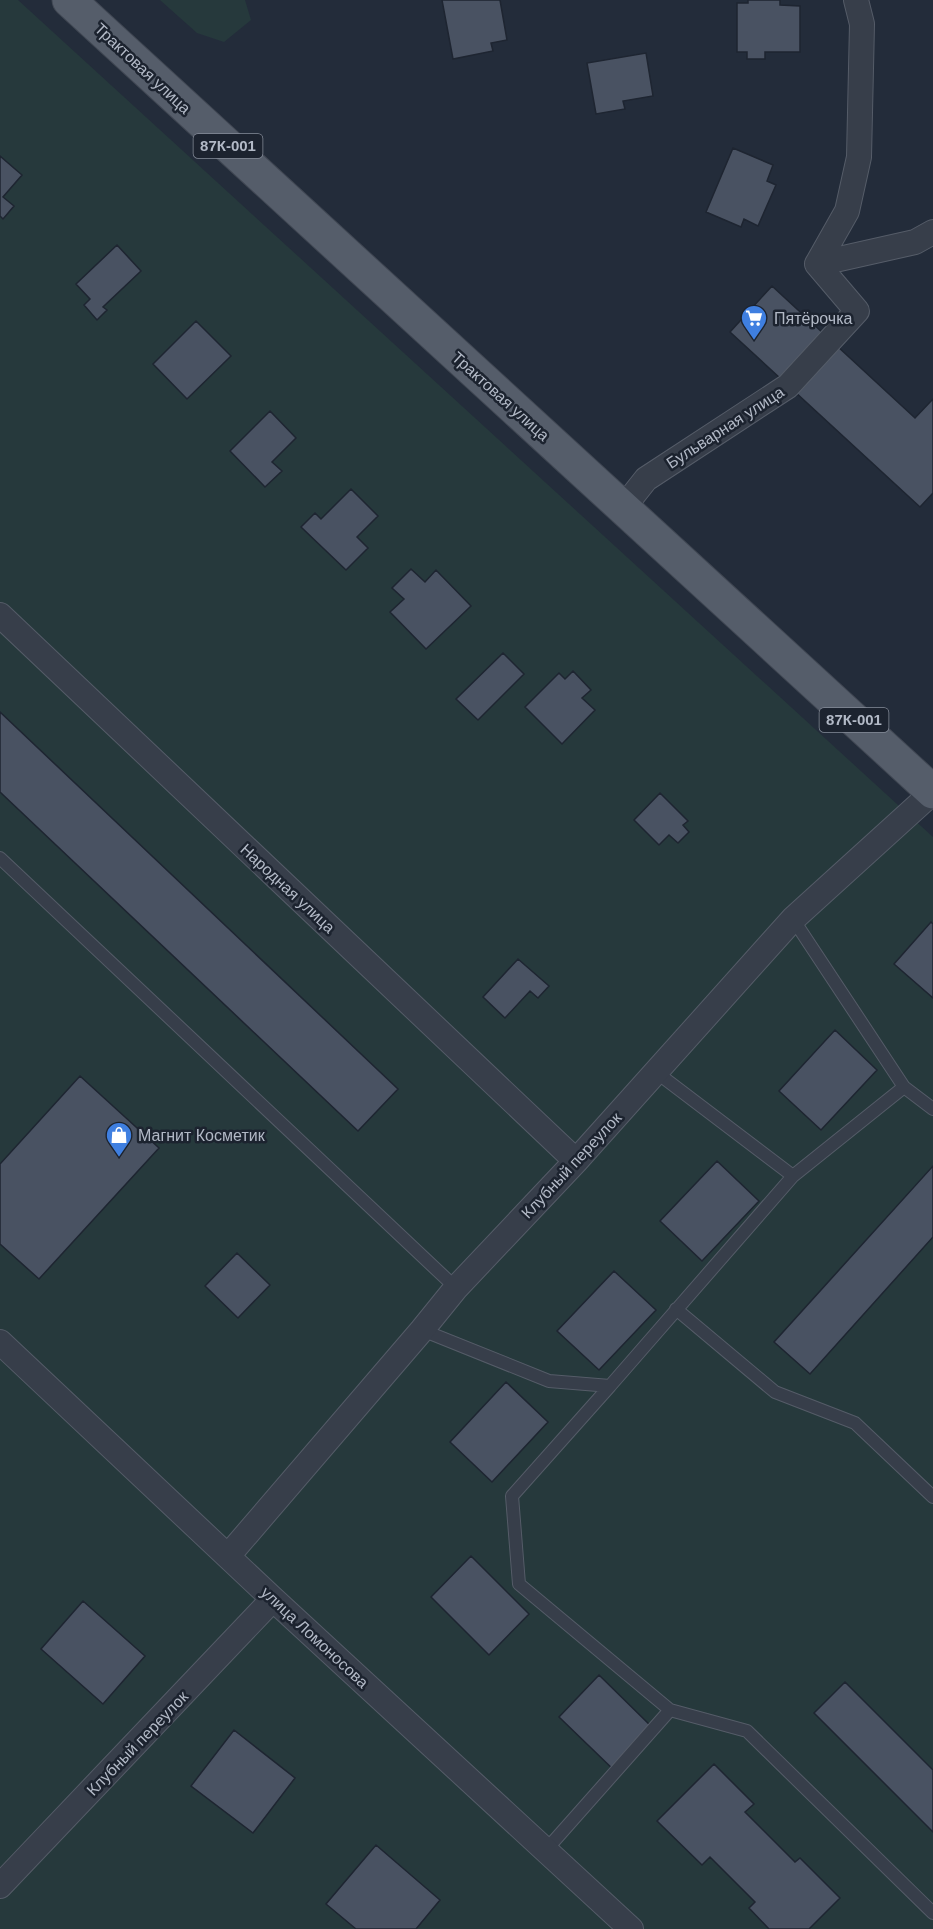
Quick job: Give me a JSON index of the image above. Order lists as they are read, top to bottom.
{
  "streets": {
    "main road": ["Трактовая улица", "87К-001"],
    "street": [
      "Бульварная улица",
      "Народная улица",
      "Клубный переулок",
      "улица Ломоносова"
    ]
  },
  "crossings": [
    ["Трактовая улица", "Бульварная улица"],
    ["Трактовая улица", "Клубный переулок"],
    ["Народная улица", "Клубный переулок"],
    ["Клубный переулок", "улица Ломоносова"]
  ],
  "places": {
    "supermarket": ["Пятёрочка"],
    "shop": ["Магнит Косметик"]
  }
}
